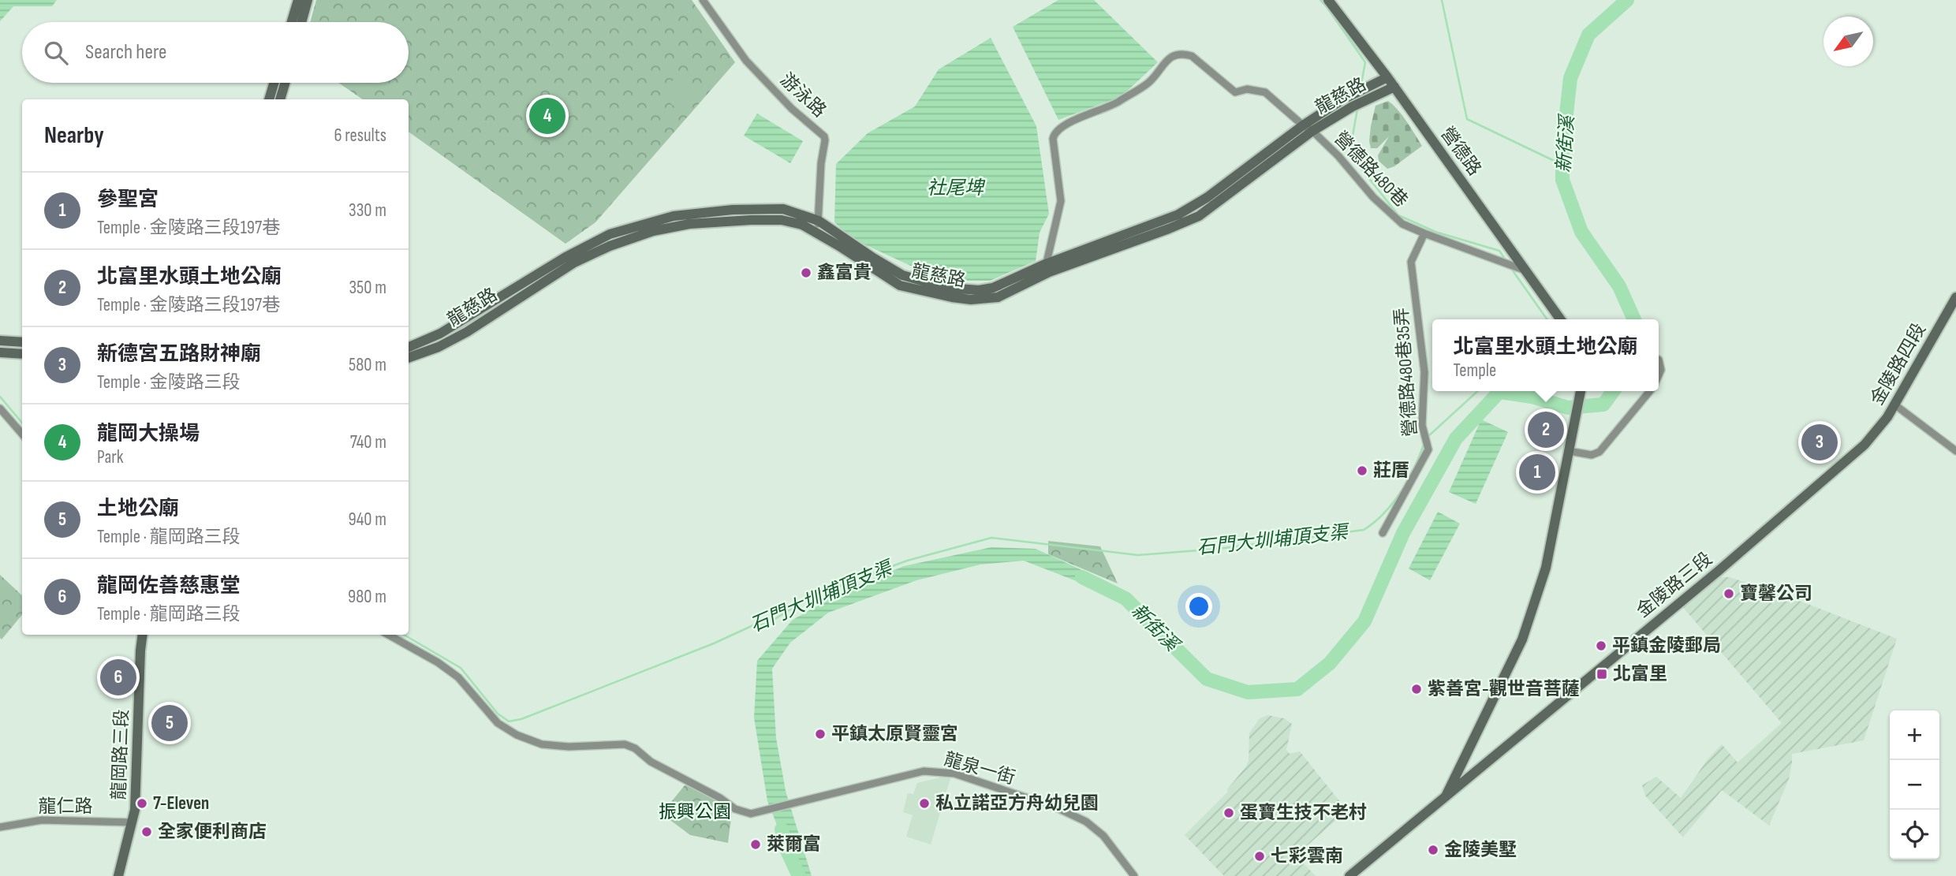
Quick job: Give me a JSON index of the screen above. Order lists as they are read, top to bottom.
{
  "streets": {
    "street": [
      "游泳路",
      "龍慈路",
      "營德路",
      "營德路480巷",
      "金陵路四段",
      "營德路480巷35弄",
      "金陵路三段",
      "龍岡路三段",
      "龍泉一街",
      "龍仁路"
    ]
  },
  "crossings": [
    ["游泳路", "龍慈路"],
    ["龍慈路", "營德路"],
    ["龍慈路", "營德路480巷"],
    ["營德路", "營德路480巷"],
    ["營德路480巷", "營德路480巷35弄"],
    ["金陵路四段", "金陵路三段"],
    ["龍岡路三段", "龍仁路"]
  ],
  "water": ["新街溪", "社尾埤", "石門大圳埔頂支渠"],
  "parks": ["振興公園"],
  "places": {
    "other": [
      "鑫富貴",
      "莊厝",
      "寶馨公司",
      "平鎮金陵郵局",
      "紫善宮-觀世音菩薩",
      "平鎮太原賢靈宮",
      "7-Eleven",
      "私立諾亞方舟幼兒園",
      "蛋寶生技不老村",
      "全家便利商店",
      "萊爾富",
      "金陵美墅",
      "七彩雲南"
    ],
    "transit": ["北富里"]
  },
  "north": "bottom left",
  "page": {
    "search": "Search here",
    "pins": [
      "4",
      "2",
      "3",
      "1",
      "6",
      "5"
    ],
    "heading": ["Nearby", "6 results"],
    "list": [
      {
        "mark": "1",
        "name": "參聖宮",
        "note": "Temple · 金陵路三段197巷",
        "value": "330 m"
      },
      {
        "mark": "2",
        "name": "北富里水頭土地公廟",
        "note": "Temple · 金陵路三段197巷",
        "value": "350 m"
      },
      {
        "mark": "3",
        "name": "新德宮五路財神廟",
        "note": "Temple · 金陵路三段",
        "value": "580 m"
      },
      {
        "mark": "4",
        "name": "龍岡大操場",
        "note": "Park",
        "value": "740 m"
      },
      {
        "mark": "5",
        "name": "土地公廟",
        "note": "Temple · 龍岡路三段",
        "value": "940 m"
      },
      {
        "mark": "6",
        "name": "龍岡佐善慈惠堂",
        "note": "Temple · 龍岡路三段",
        "value": "980 m"
      }
    ],
    "popup": ["北富里水頭土地公廟", "Temple"],
    "map_buttons": ["+", "−"]
  }
}
